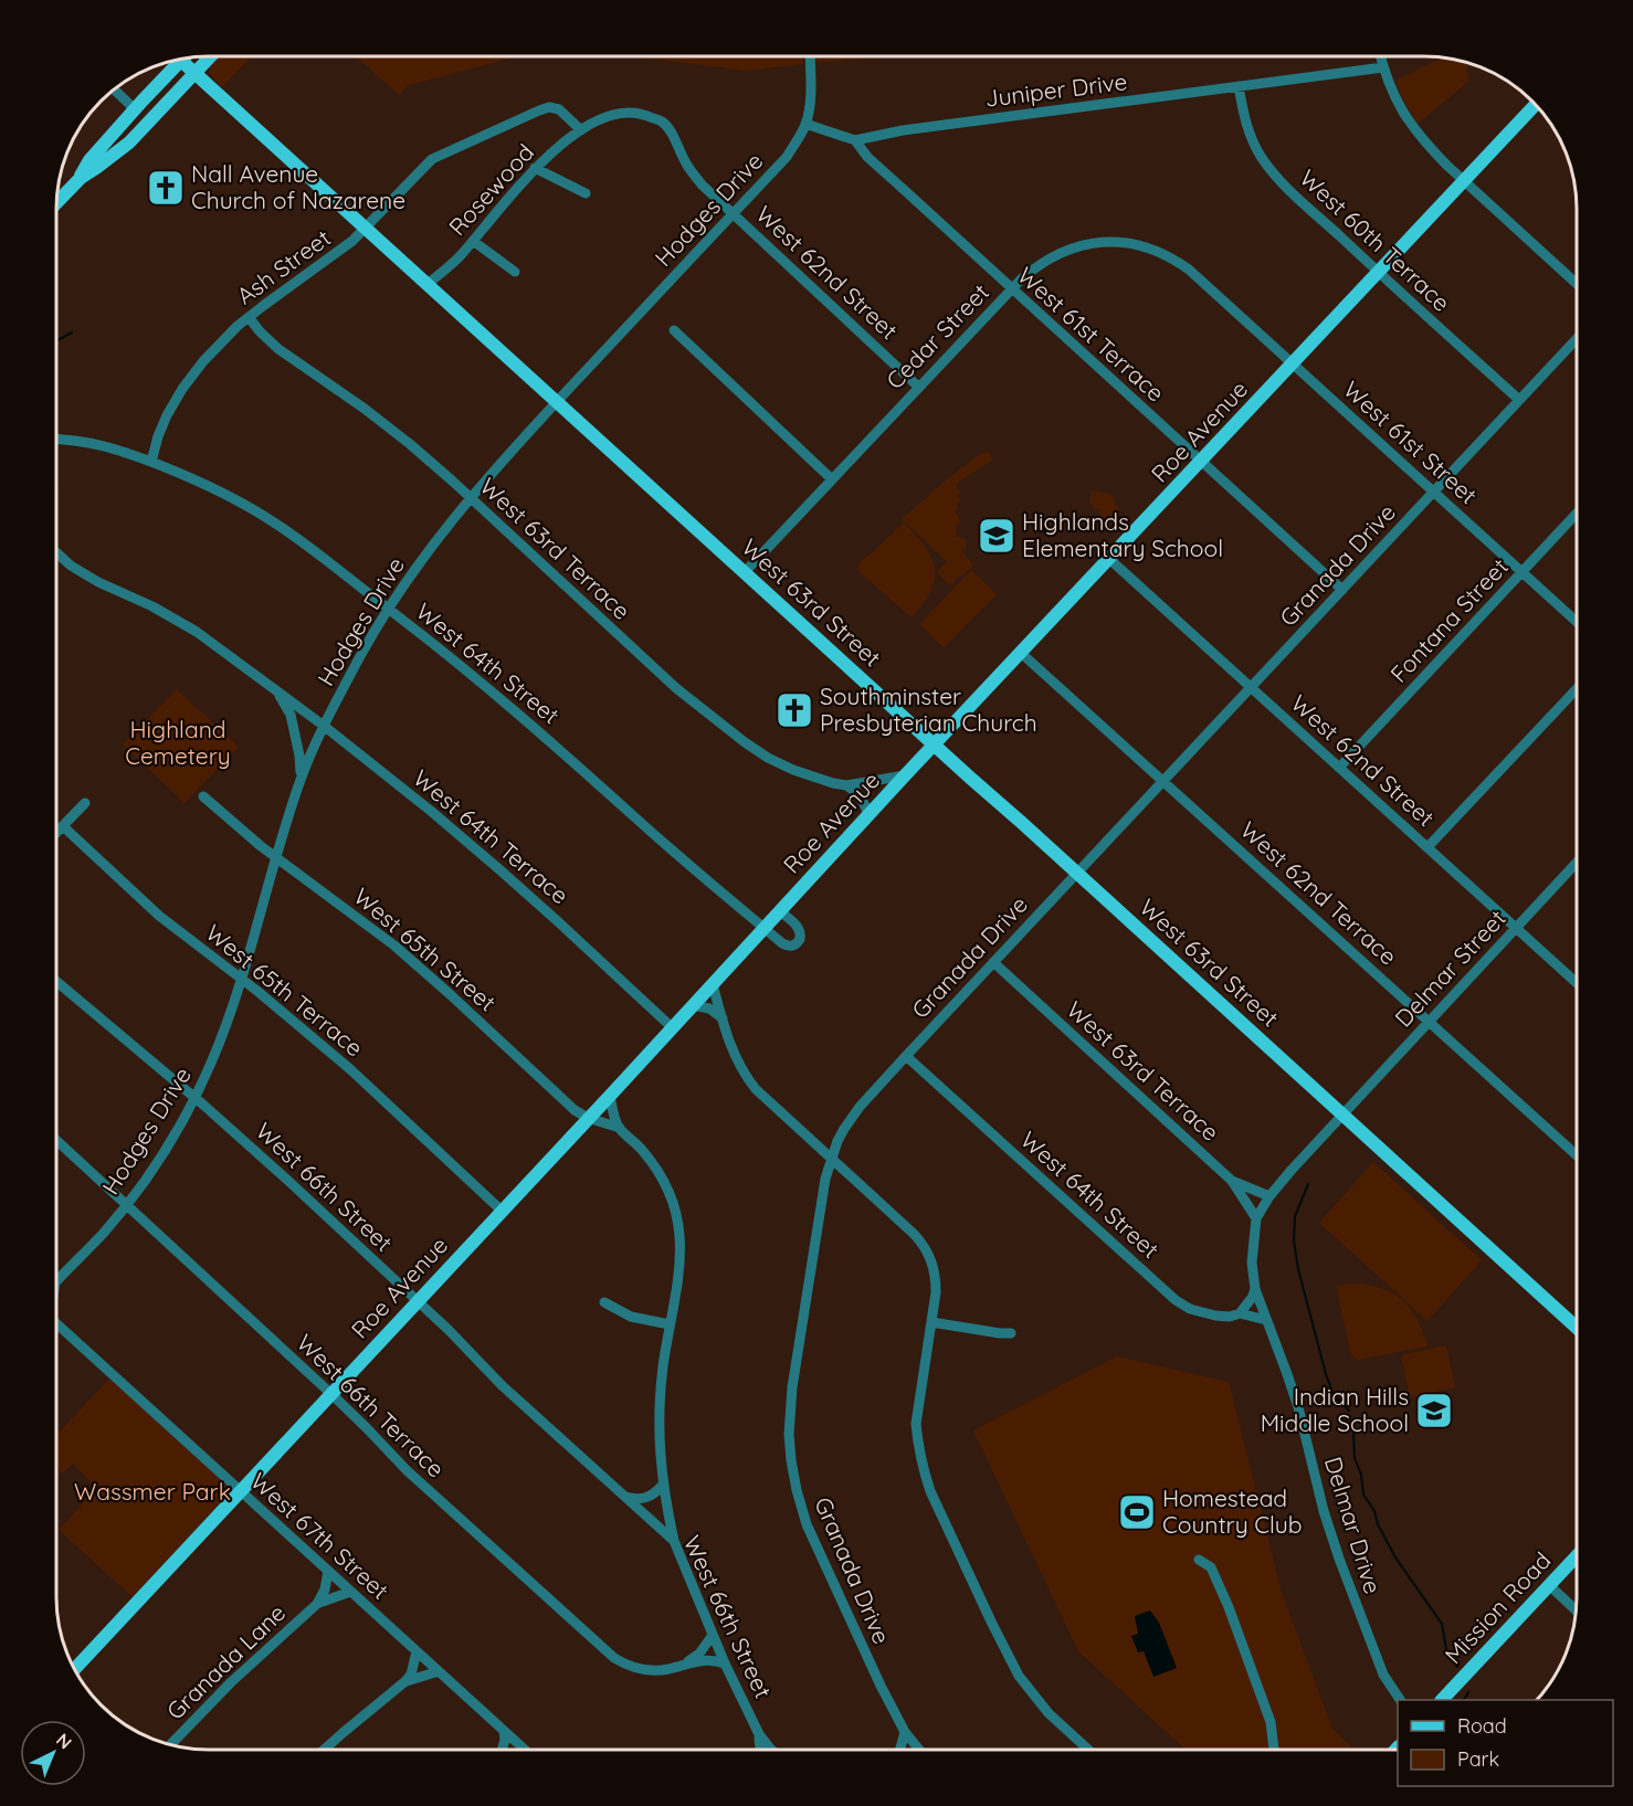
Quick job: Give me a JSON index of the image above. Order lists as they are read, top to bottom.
{
  "streets": {
    "main road": ["Roe Avenue", "West 63rd Street", "Mission Road"],
    "street": [
      "Juniper Drive",
      "Rosewood",
      "Hodges Drive",
      "West 60th Terrace",
      "Ash Street",
      "West 62nd Street",
      "West 61st Terrace",
      "Cedar Street",
      "West 61st Street",
      "West 63rd Terrace",
      "Granada Drive",
      "Fontana Street",
      "West 64th Street",
      "West 64th Terrace",
      "West 62nd Terrace",
      "West 65th Street",
      "Delmar Street",
      "West 65th Terrace",
      "West 66th Street",
      "West 66th Terrace",
      "Delmar Drive",
      "West 67th Street",
      "Granada Lane"
    ]
  },
  "crossings": [
    ["Juniper Drive", "West 60th Terrace"],
    ["Juniper Drive", "West 61st Terrace"],
    ["Rosewood", "Ash Street"],
    ["Rosewood", "West 62nd Street"],
    ["Rosewood", "West 63rd Street"],
    ["Hodges Drive", "West 62nd Street"],
    ["Hodges Drive", "West 61st Terrace"],
    ["Hodges Drive", "West 63rd Terrace"],
    ["Hodges Drive", "West 63rd Street"],
    ["Hodges Drive", "West 64th Street"],
    ["Hodges Drive", "West 64th Terrace"],
    ["Hodges Drive", "West 65th Street"],
    ["Hodges Drive", "West 65th Terrace"],
    ["Hodges Drive", "West 66th Street"],
    ["Hodges Drive", "West 66th Terrace"],
    ["West 60th Terrace", "Roe Avenue"],
    ["West 60th Terrace", "Granada Drive"],
    ["Ash Street", "West 63rd Terrace"],
    ["Ash Street", "West 63rd Street"],
    ["Ash Street", "West 64th Street"],
    ["West 62nd Street", "Cedar Street"],
    ["West 62nd Street", "Roe Avenue"],
    ["West 62nd Street", "Granada Drive"],
    ["West 62nd Street", "Fontana Street"],
    ["West 62nd Street", "Delmar Street"],
    ["West 61st Terrace", "Cedar Street"],
    ["West 61st Terrace", "Roe Avenue"],
    ["West 61st Terrace", "Granada Drive"],
    ["Cedar Street", "West 61st Street"],
    ["Cedar Street", "West 63rd Street"],
    ["Roe Avenue", "West 61st Street"],
    ["Roe Avenue", "West 63rd Terrace"],
    ["Roe Avenue", "West 63rd Street"],
    ["Roe Avenue", "West 64th Street"],
    ["Roe Avenue", "West 64th Terrace"],
    ["Roe Avenue", "West 62nd Terrace"],
    ["Roe Avenue", "West 65th Street"],
    ["Roe Avenue", "West 65th Terrace"],
    ["Roe Avenue", "West 66th Street"],
    ["Roe Avenue", "West 66th Terrace"],
    ["Roe Avenue", "West 67th Street"],
    ["West 61st Street", "Granada Drive"],
    ["West 61st Street", "Fontana Street"],
    ["West 63rd Terrace", "Granada Drive"],
    ["West 63rd Terrace", "Delmar Drive"],
    ["Granada Drive", "West 63rd Street"],
    ["Granada Drive", "West 64th Street"],
    ["Granada Drive", "West 62nd Terrace"],
    ["West 63rd Street", "Delmar Street"],
    ["West 63rd Street", "Delmar Drive"],
    ["West 64th Street", "Delmar Drive"],
    ["West 62nd Terrace", "Delmar Street"],
    ["West 65th Street", "West 66th Street"],
    ["Delmar Street", "Delmar Drive"],
    ["West 66th Street", "West 66th Terrace"],
    ["West 67th Street", "Granada Lane"]
  ],
  "parks": ["Highland Cemetery", "Wassmer Park"],
  "places": {
    "church": ["Nall Avenue Church of Nazarene", "Southminster Presbyterian Church"],
    "school or university": ["Highlands Elementary School", "Indian Hills Middle School"],
    "sports": ["Homestead Country Club"]
  },
  "legend": ["Road", "Park"],
  "north": "top right"
}
